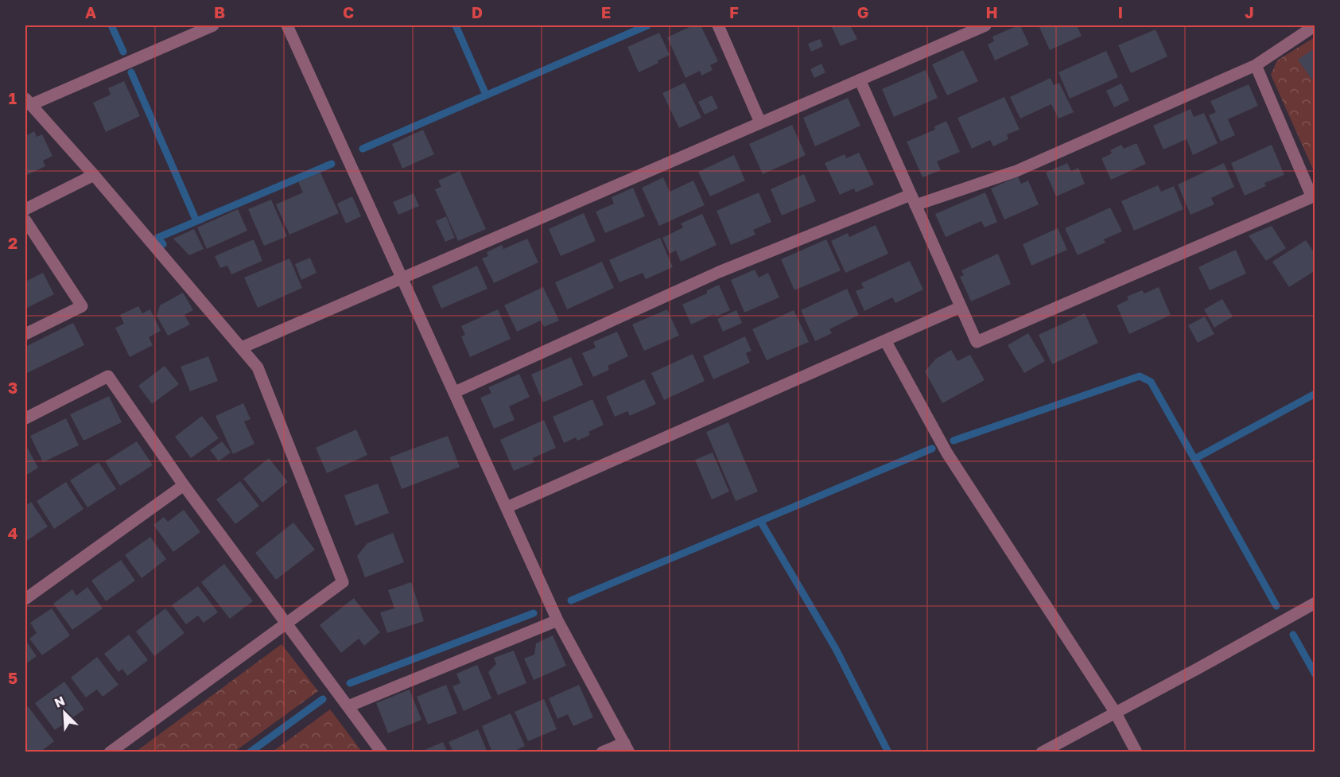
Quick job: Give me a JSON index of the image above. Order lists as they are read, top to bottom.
{
  "north": "top left",
  "grid": {
    "columns": [
      "A",
      "B",
      "C",
      "D",
      "E",
      "F",
      "G",
      "H",
      "I",
      "J"
    ],
    "rows": [
      "1",
      "2",
      "3",
      "4",
      "5"
    ]
  }
}
